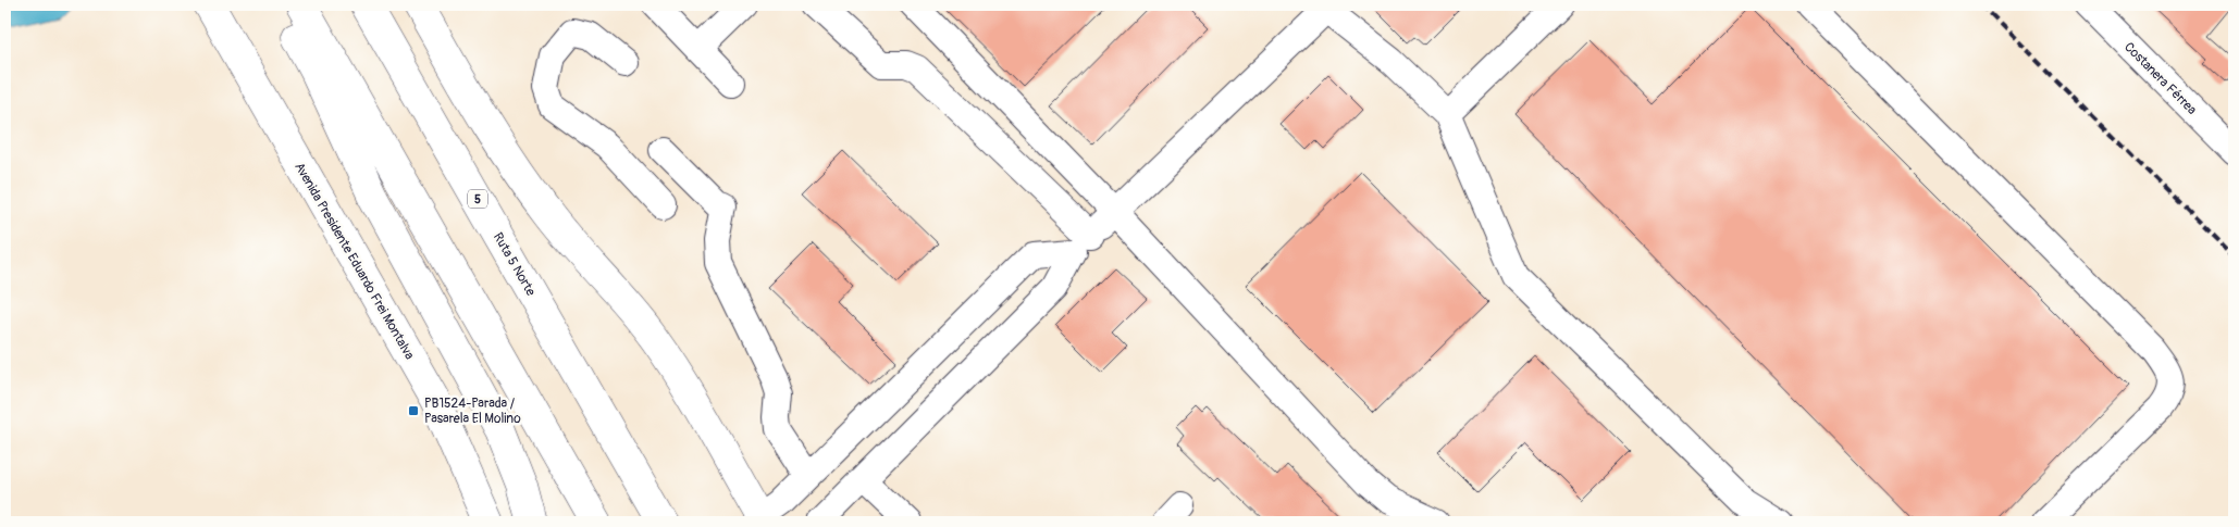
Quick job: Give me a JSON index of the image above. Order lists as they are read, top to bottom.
{
  "streets": {
    "main road": ["5", "Avenida Presidente Eduardo Frei Montalva", "Ruta 5 Norte"],
    "street": ["Costanera Férrea"]
  },
  "places": {
    "transit": ["PB1524-Parada / Pasarela El Molino"]
  }
}
